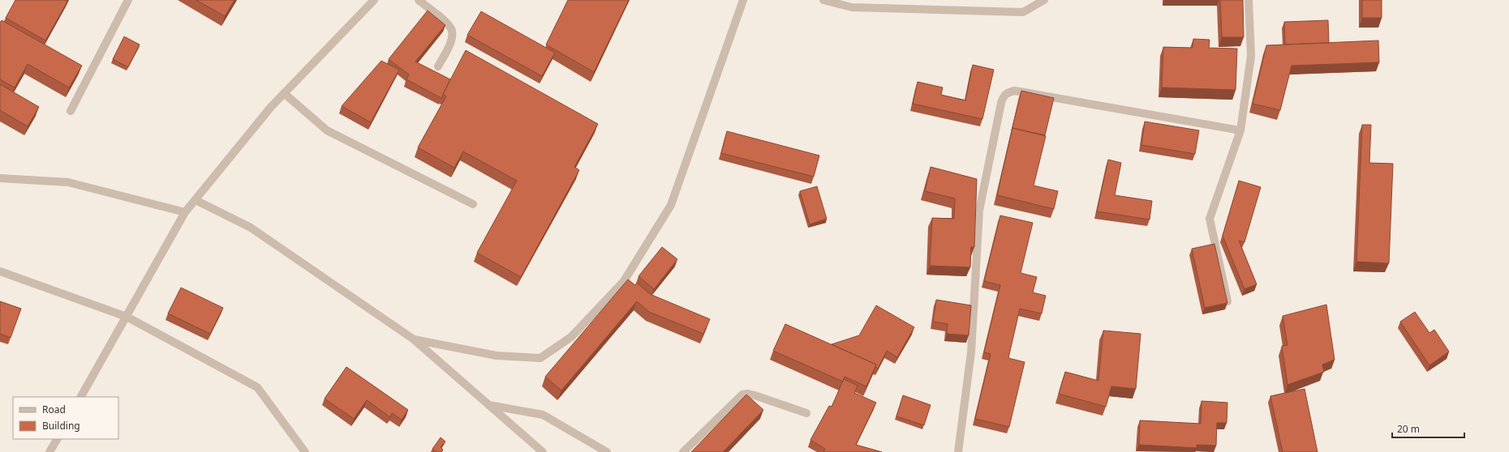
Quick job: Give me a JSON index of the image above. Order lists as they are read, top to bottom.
{
  "legend": ["Road", "Building"],
  "scale_bar": "20 m"
}
